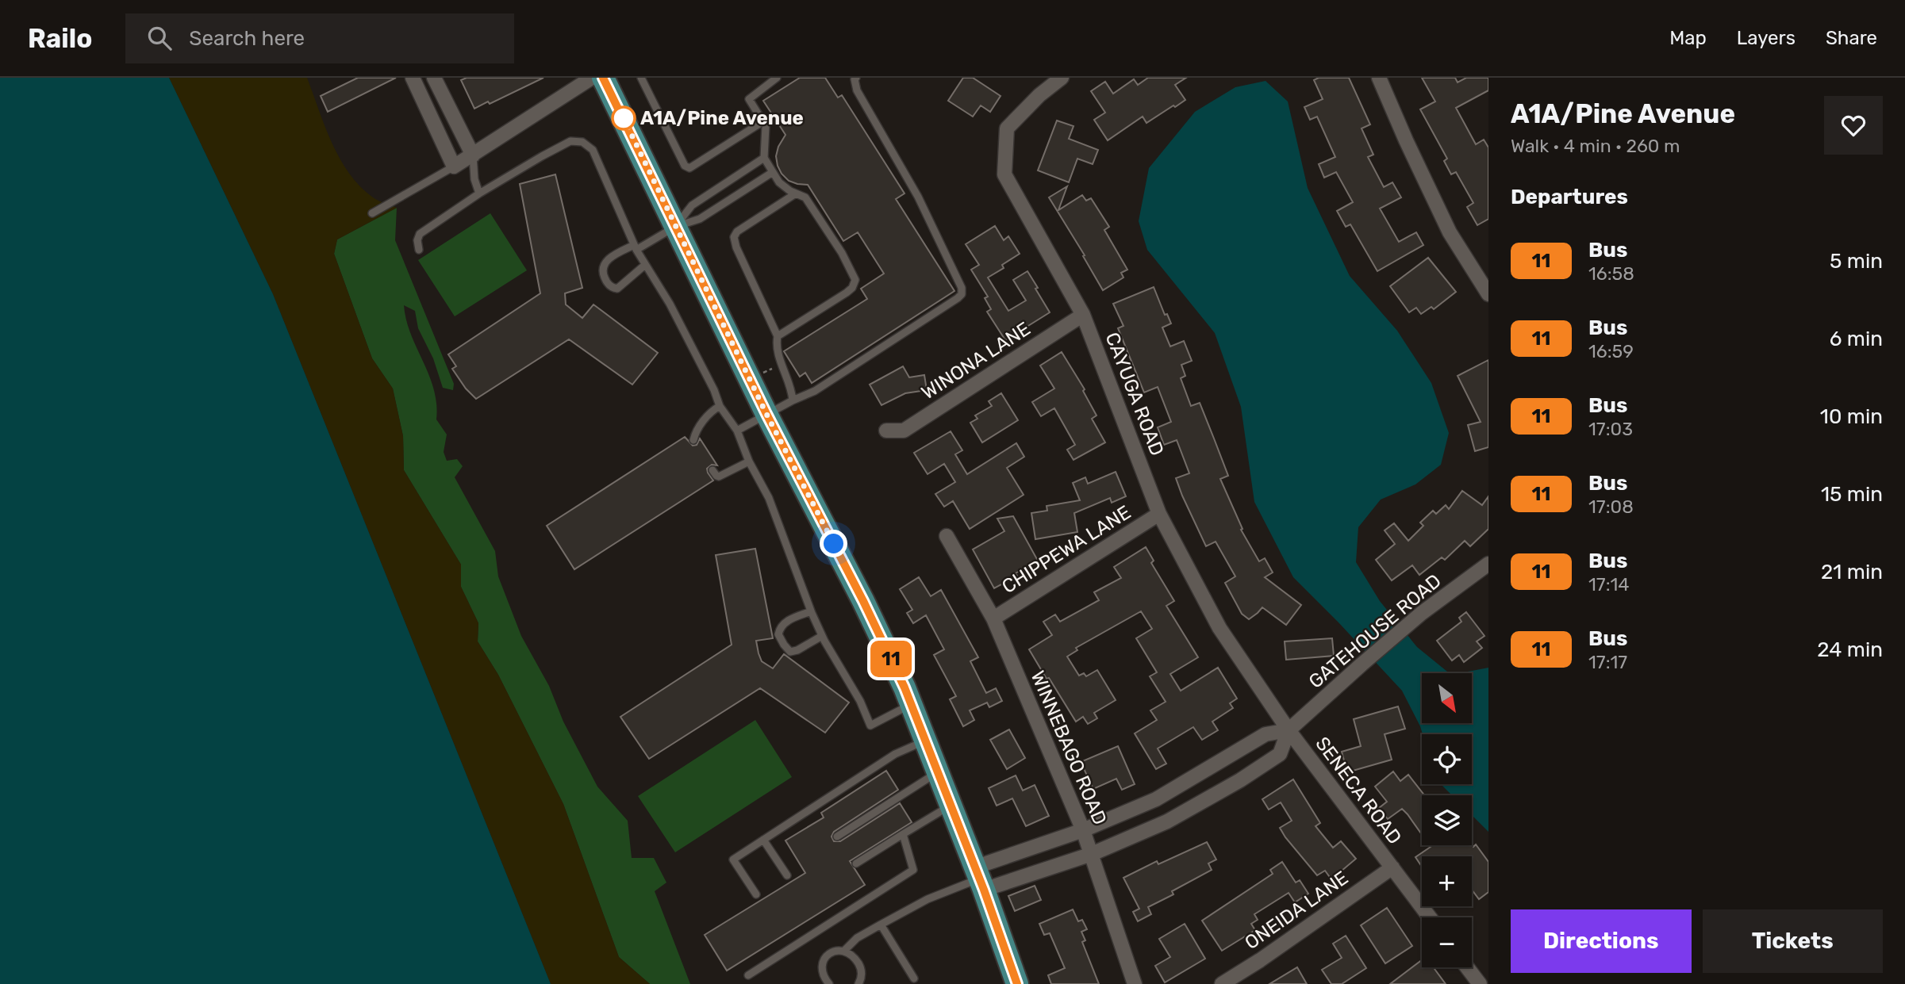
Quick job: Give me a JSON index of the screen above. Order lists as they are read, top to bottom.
{
  "streets": {
    "street": [
      "WINONA LANE",
      "CAYUGA ROAD",
      "CHIPPEWA LANE",
      "GATEHOUSE ROAD",
      "WINNEBAGO ROAD",
      "SENECA ROAD",
      "ONEIDA LANE"
    ]
  },
  "crossings": [
    ["WINONA LANE", "CAYUGA ROAD"],
    ["CAYUGA ROAD", "CHIPPEWA LANE"],
    ["CAYUGA ROAD", "GATEHOUSE ROAD"],
    ["CAYUGA ROAD", "SENECA ROAD"],
    ["CHIPPEWA LANE", "WINNEBAGO ROAD"],
    ["GATEHOUSE ROAD", "WINNEBAGO ROAD"],
    ["GATEHOUSE ROAD", "SENECA ROAD"],
    ["SENECA ROAD", "ONEIDA LANE"]
  ],
  "places": ["A1A/Pine Avenue"],
  "lines": ["bus line 11"],
  "north": "bottom right",
  "page": {
    "header": "Railo",
    "search": "Search here",
    "nav": ["Map", "Layers", "Share"],
    "on_map": "11",
    "heading": [
      ["A1A/Pine Avenue", "Walk · 4 min · 260 m"],
      "Departures"
    ],
    "list": [
      {
        "mark": "11",
        "name": "Bus",
        "note": "16:58",
        "value": "5 min"
      },
      {
        "mark": "11",
        "name": "Bus",
        "note": "16:59",
        "value": "6 min"
      },
      {
        "mark": "11",
        "name": "Bus",
        "note": "17:03",
        "value": "10 min"
      },
      {
        "mark": "11",
        "name": "Bus",
        "note": "17:08",
        "value": "15 min"
      },
      {
        "mark": "11",
        "name": "Bus",
        "note": "17:14",
        "value": "21 min"
      },
      {
        "mark": "11",
        "name": "Bus",
        "note": "17:17",
        "value": "24 min"
      }
    ],
    "map_buttons": ["+", "−"],
    "buttons": ["Directions", "Tickets"]
  }
}
